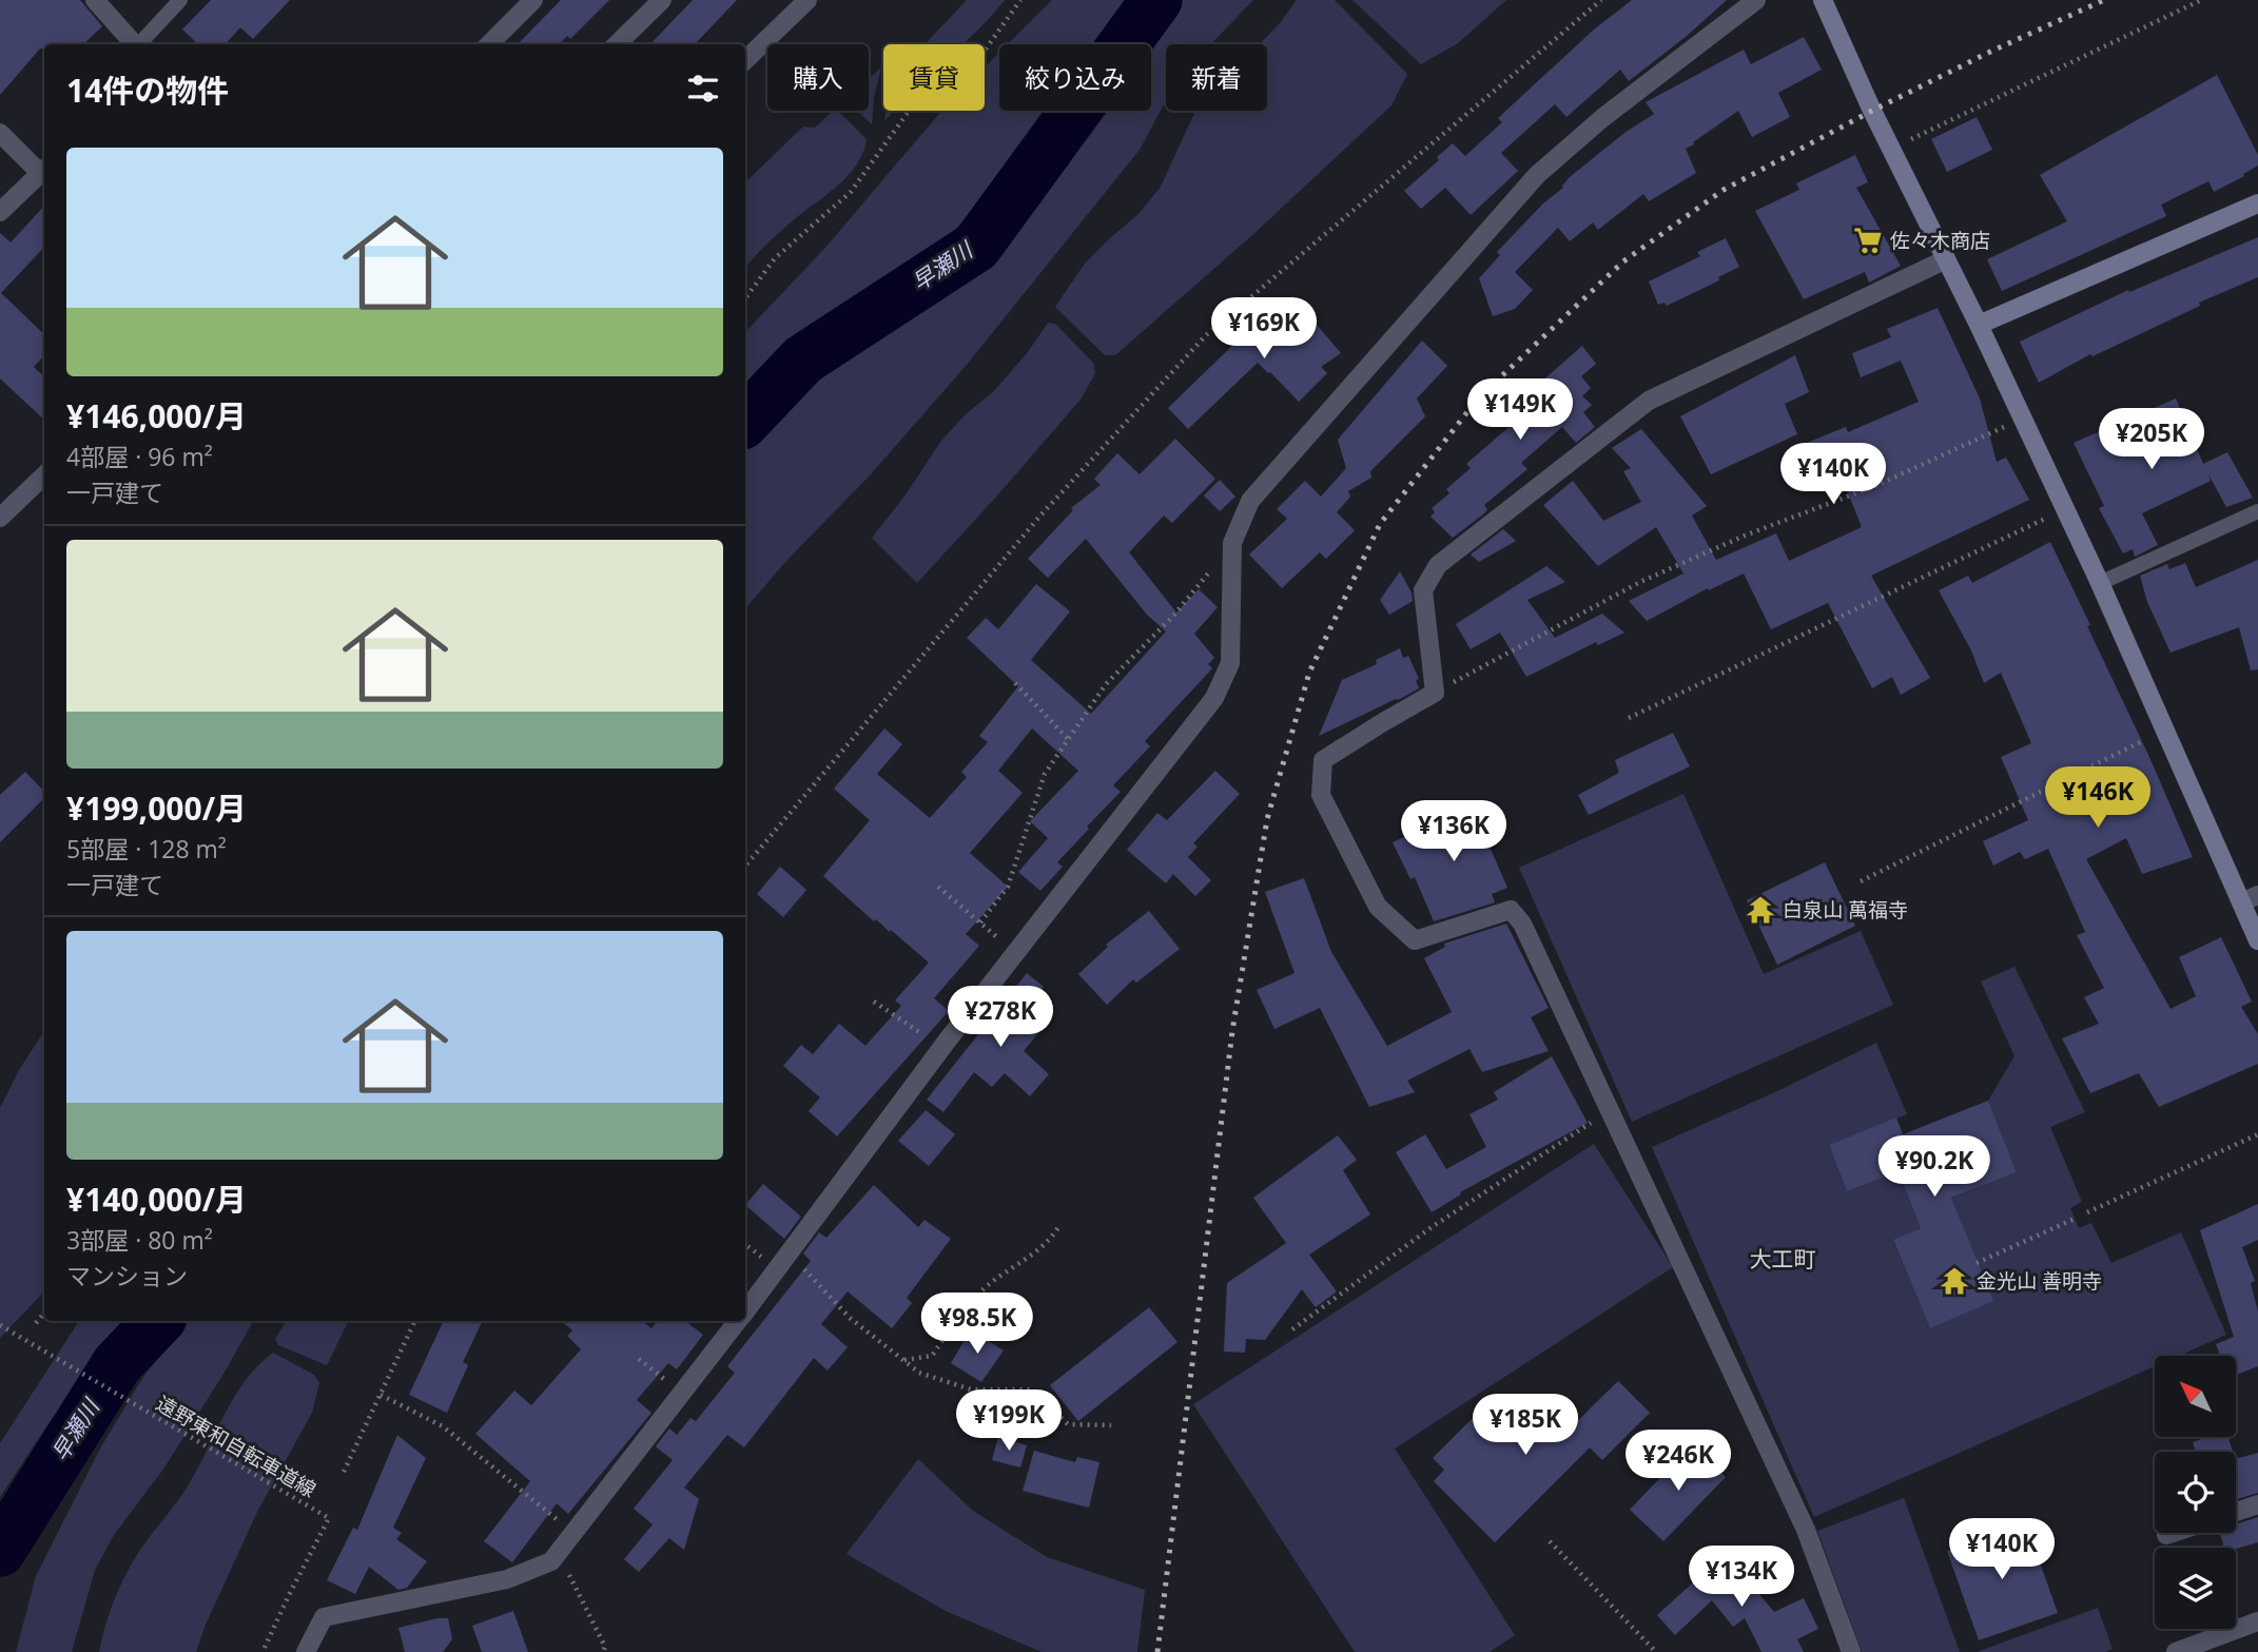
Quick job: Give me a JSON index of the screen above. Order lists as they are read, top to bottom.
{
  "streets": {
    "path": ["遠野東和自転車道線"]
  },
  "districts": ["大工町"],
  "water": ["早瀬川"],
  "places": {
    "supermarket": ["佐々木商店"],
    "temple": ["白泉山 萬福寺", "金光山 善明寺"]
  },
  "north": "top left",
  "page": {
    "chip": [
      "購入",
      "賃貸",
      "絞り込み",
      "新着"
    ],
    "heading": "14件の物件",
    "list": [
      {
        "name": "¥146,000/月",
        "note": "4部屋 · 96 m² · 一戸建て"
      },
      {
        "name": "¥199,000/月",
        "note": "5部屋 · 128 m² · 一戸建て"
      },
      {
        "name": "¥140,000/月",
        "note": "3部屋 · 80 m² · マンション"
      }
    ],
    "price": [
      "¥169K",
      "¥149K",
      "¥205K",
      "¥140K",
      "¥146K",
      "¥136K",
      "¥278K",
      "¥90.2K",
      "¥98.5K",
      "¥199K",
      "¥185K",
      "¥246K",
      "¥140K",
      "¥134K"
    ]
  }
}
